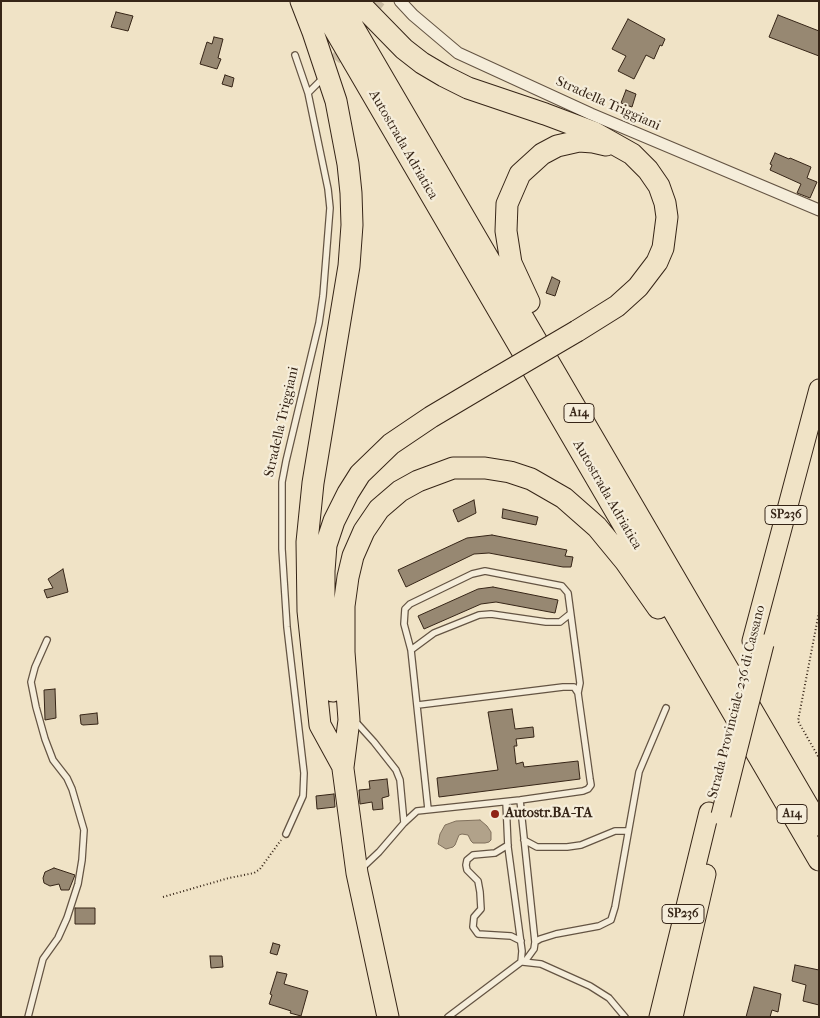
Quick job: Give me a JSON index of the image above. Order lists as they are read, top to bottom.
{
  "streets": {
    "highway": [
      "Autostrada Adriatica",
      "A14",
      "SP236",
      "Strada Provinciale 236 di Cassano"
    ],
    "street": ["Stradella Triggiani"]
  },
  "crossings": [
    ["Autostrada Adriatica", "A14"]
  ],
  "places": ["Autostr.BA-TA"]
}
